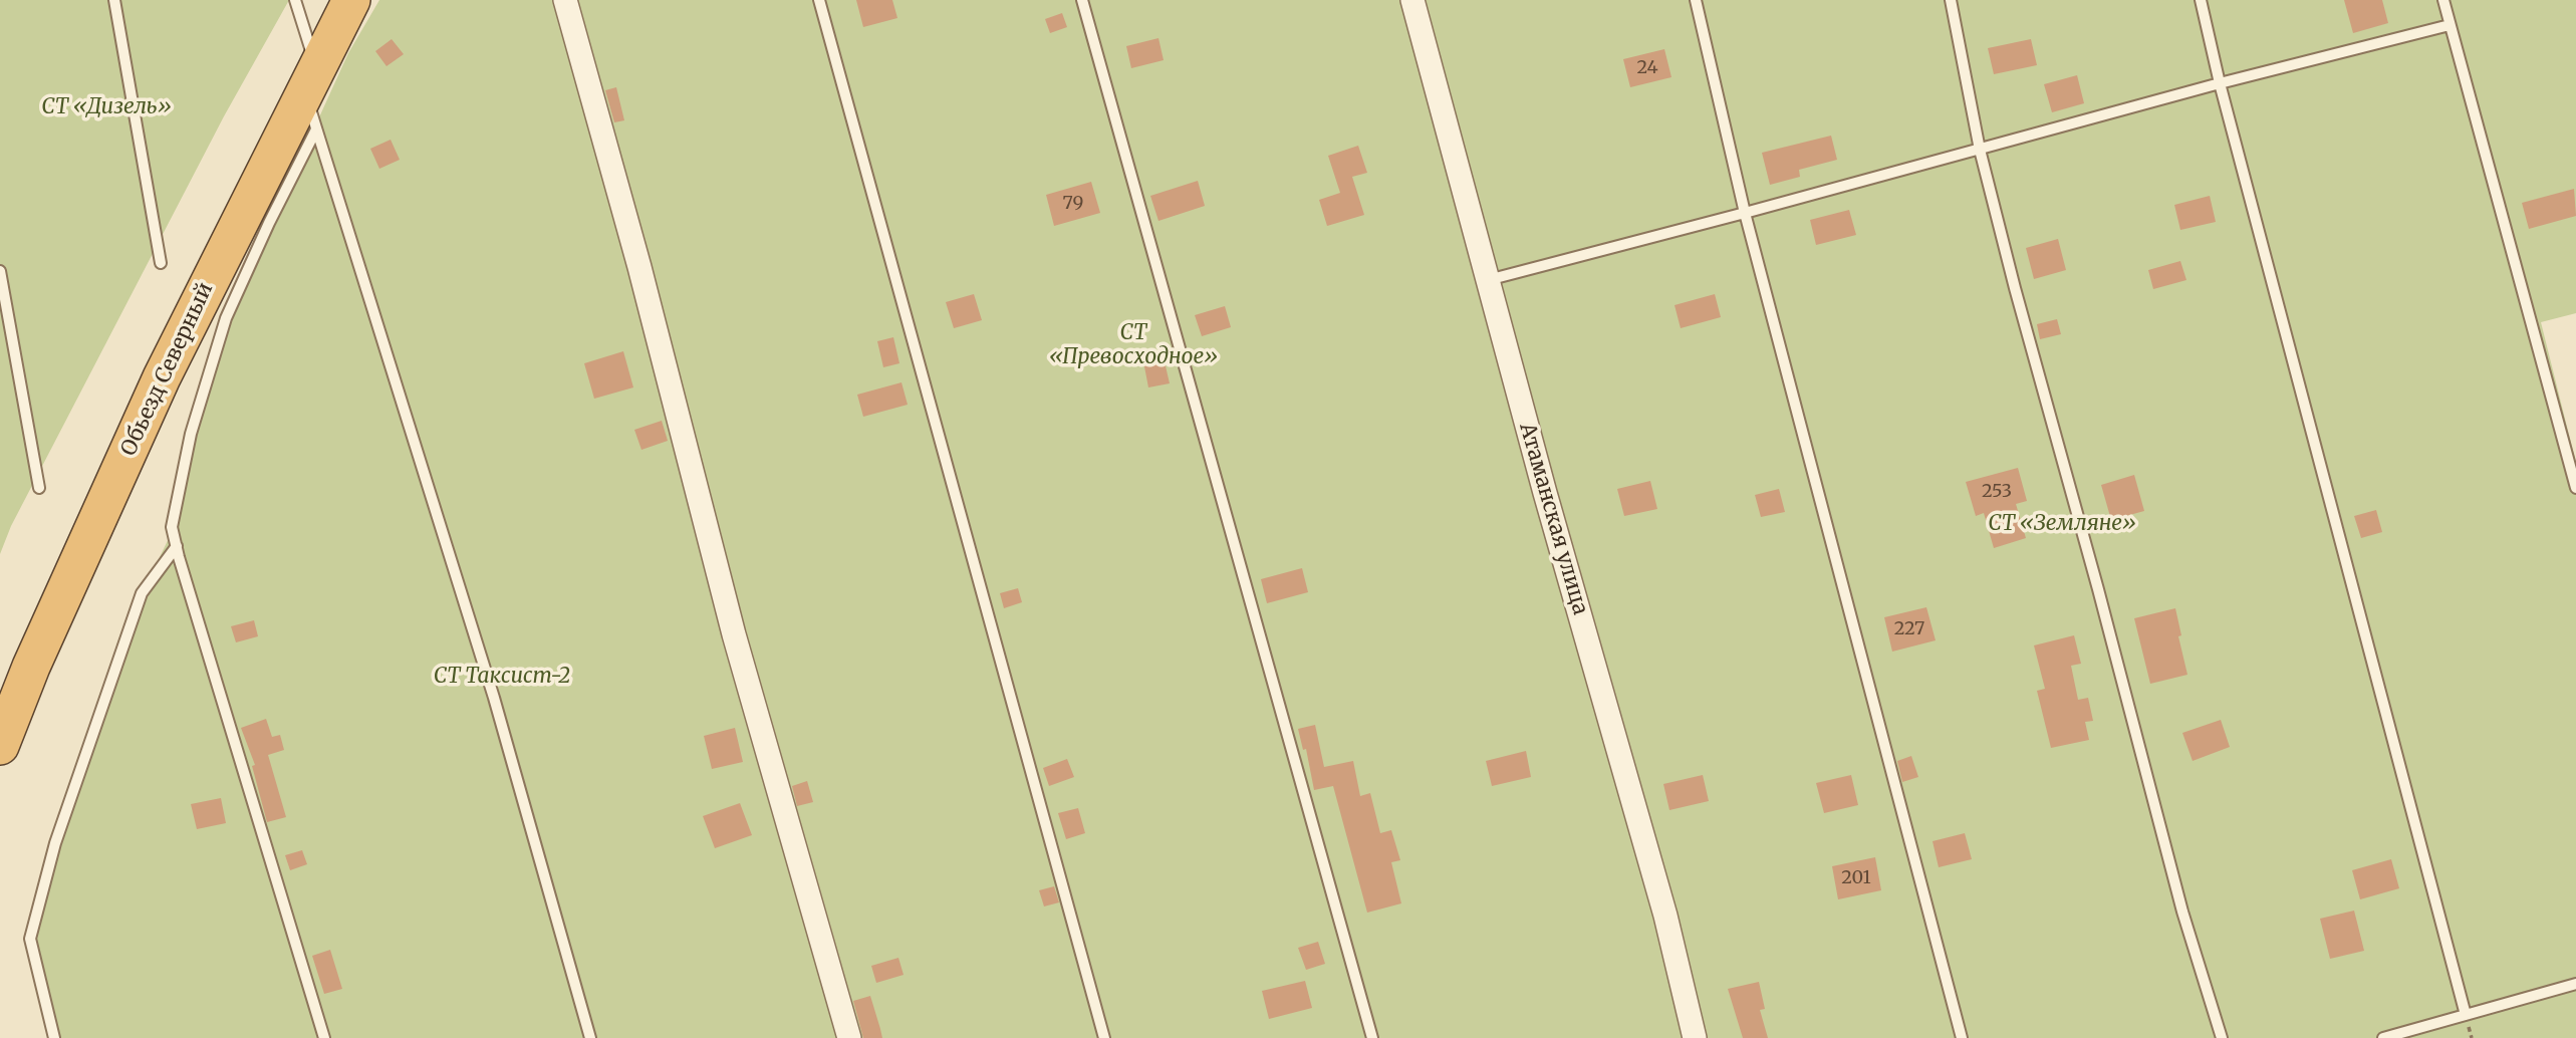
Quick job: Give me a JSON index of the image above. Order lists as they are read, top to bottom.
{
  "streets": {
    "highway": ["Обьезд Северный"],
    "street": ["Атаманская улица"]
  },
  "parks": [
    "СТ «Дизель»",
    "СТ «Превосходное»",
    "СТ «Земляне»",
    "СТ Таксист-2"
  ],
  "house_numbers": [
    "24",
    "79",
    "253",
    "227",
    "201"
  ]
}
